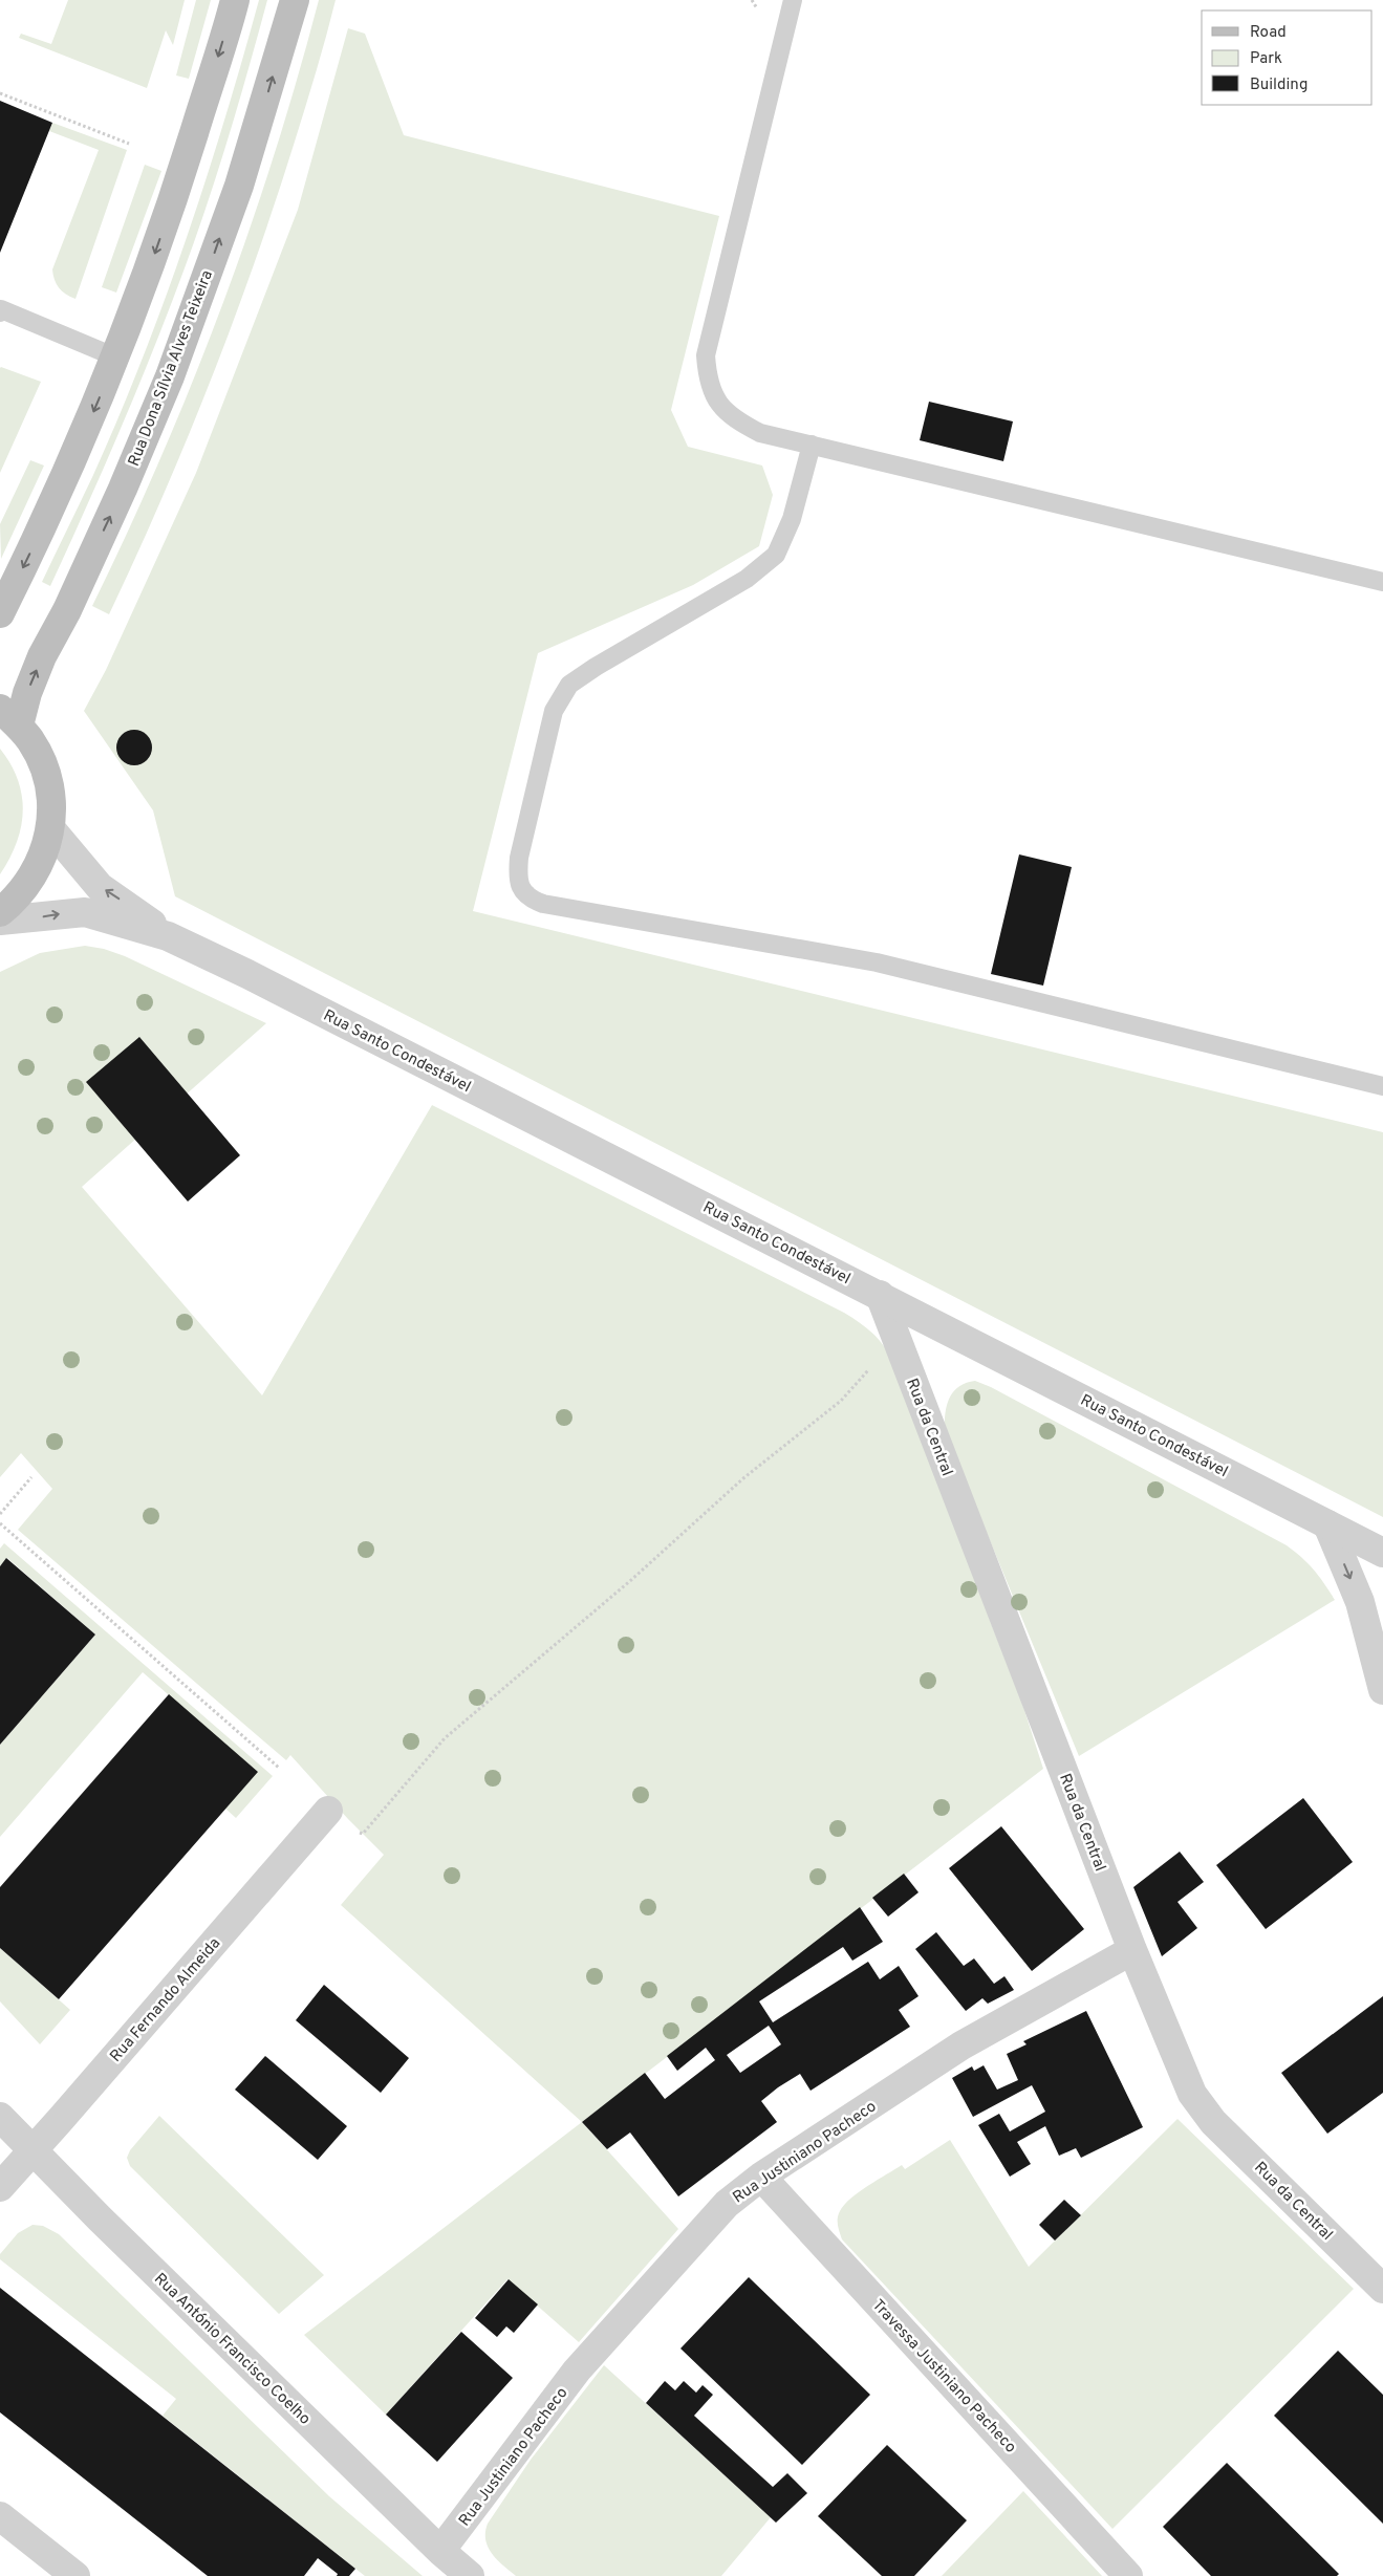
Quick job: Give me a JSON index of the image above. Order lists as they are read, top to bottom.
{
  "streets": {
    "main road": ["Rua Dona Sílvia Alves Teixeira"],
    "street": [
      "Rua Santo Condestável",
      "Rua da Central",
      "Rua Fernando Almeida",
      "Rua Justiniano Pacheco",
      "Rua António Francisco Coelho",
      "Travessa Justiniano Pacheco"
    ]
  },
  "crossings": [
    ["Rua Santo Condestável", "Rua da Central"],
    ["Rua da Central", "Rua Justiniano Pacheco"],
    ["Rua Fernando Almeida", "Rua António Francisco Coelho"],
    ["Rua Justiniano Pacheco", "Rua António Francisco Coelho"],
    ["Rua Justiniano Pacheco", "Travessa Justiniano Pacheco"]
  ],
  "legend": ["Road", "Park", "Building"]
}
